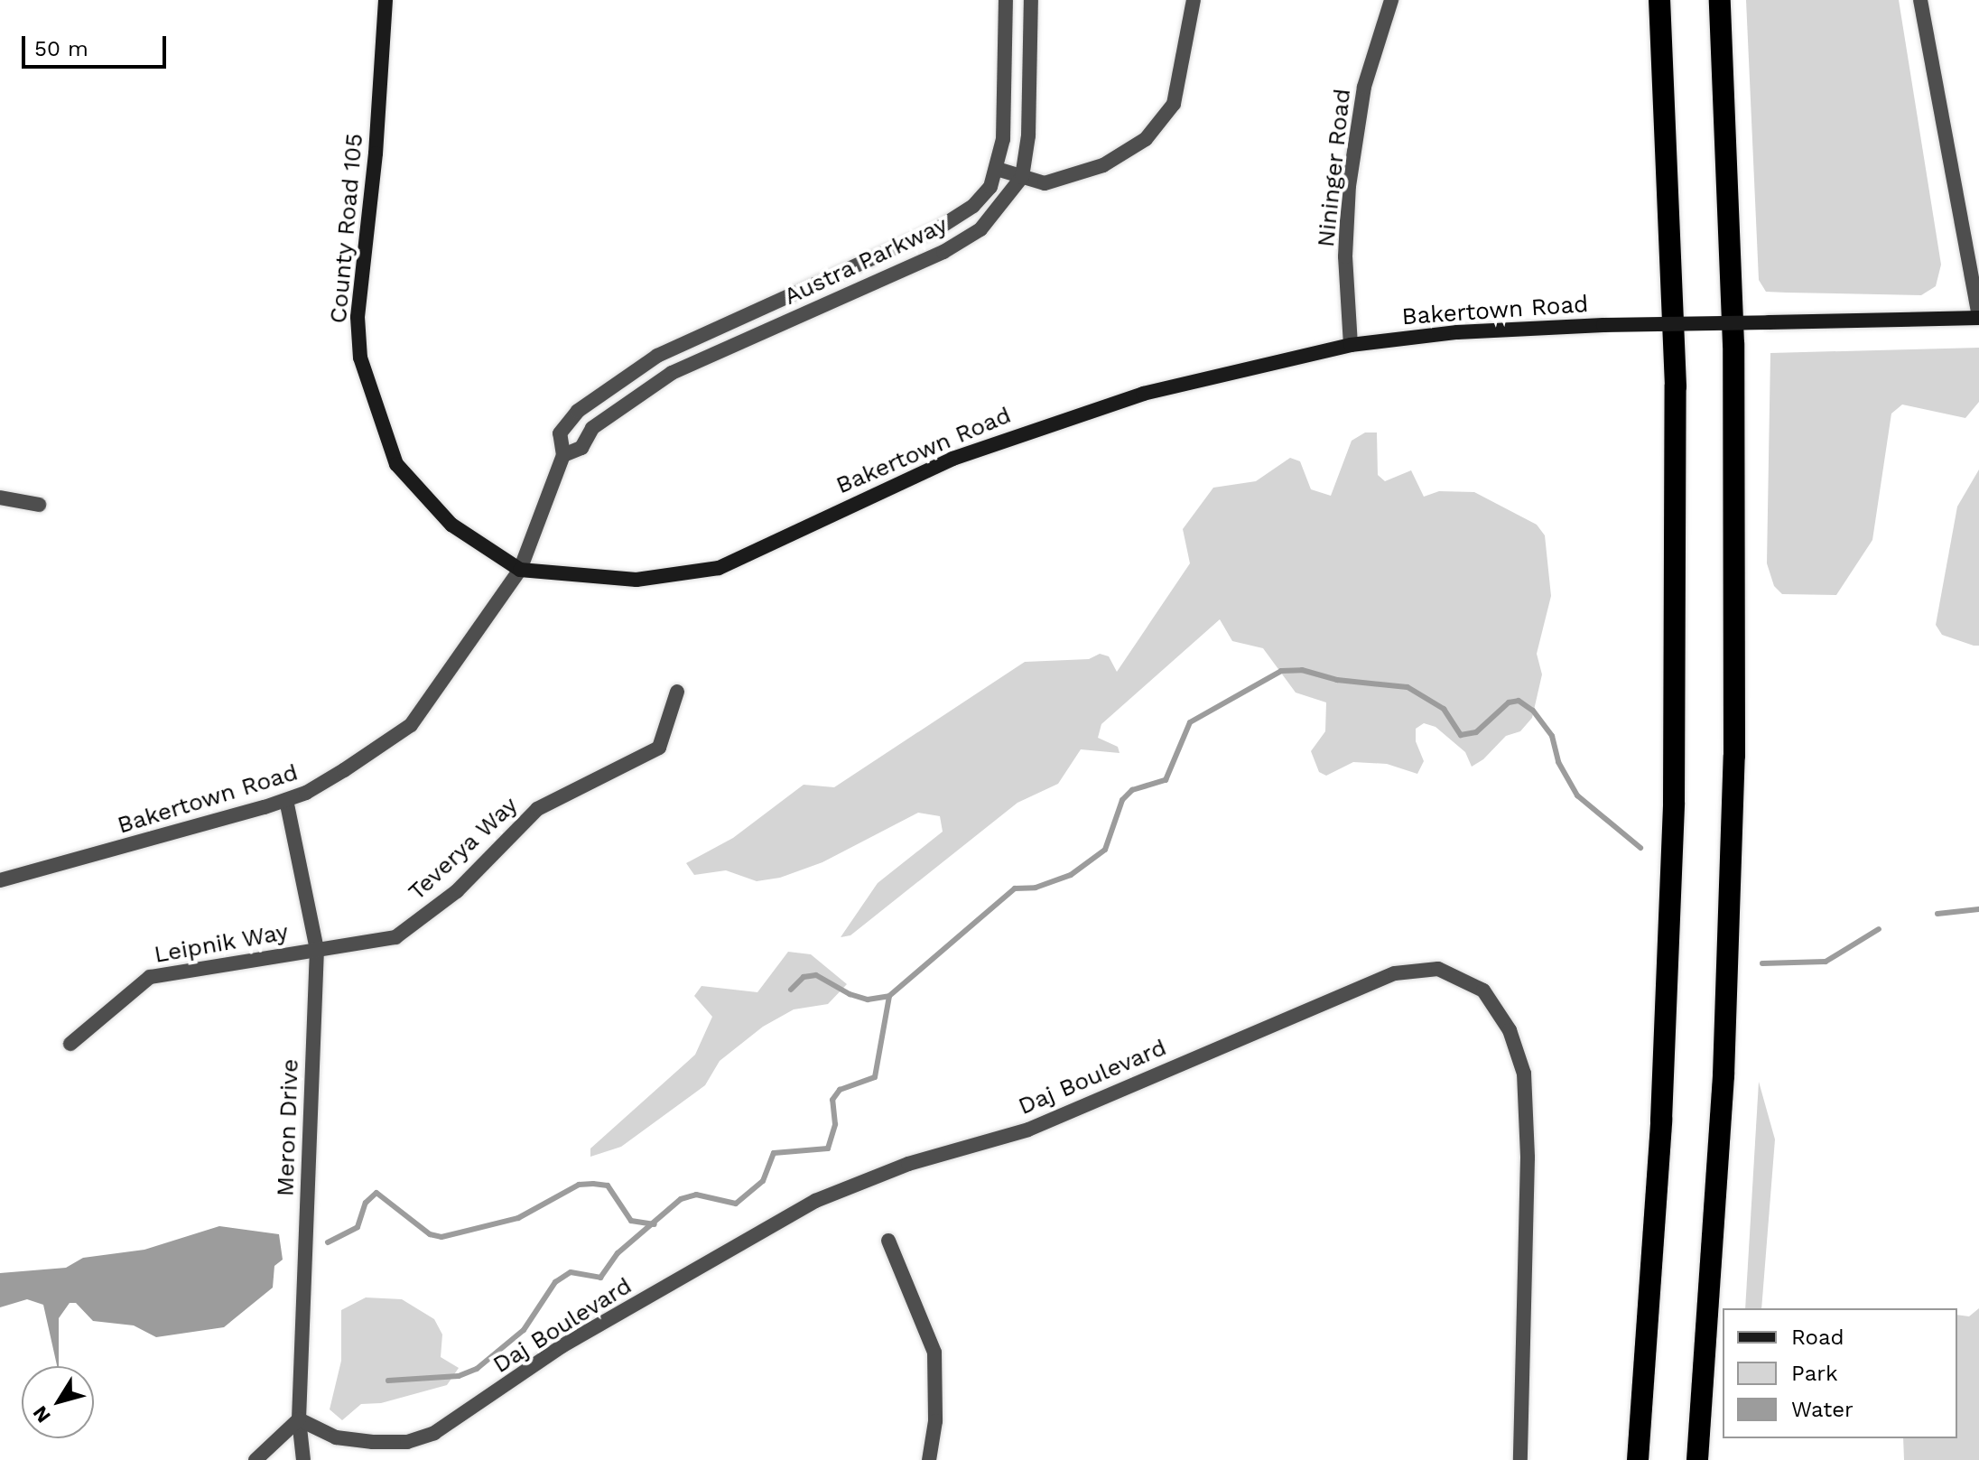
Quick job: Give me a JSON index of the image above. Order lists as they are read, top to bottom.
{
  "streets": {
    "main road": ["County Road 105", "Bakertown Road"],
    "street": [
      "Nininger Road",
      "Austra Parkway",
      "Teverya Way",
      "Leipnik Way",
      "Daj Boulevard",
      "Meron Drive"
    ]
  },
  "crossings": [
    ["Nininger Road", "Bakertown Road"],
    ["County Road 105", "Austra Parkway"],
    ["County Road 105", "Bakertown Road"],
    ["Austra Parkway", "Bakertown Road"],
    ["Bakertown Road", "Meron Drive"],
    ["Teverya Way", "Leipnik Way"],
    ["Teverya Way", "Meron Drive"],
    ["Leipnik Way", "Meron Drive"],
    ["Daj Boulevard", "Meron Drive"]
  ],
  "legend": ["Road", "Park", "Water"],
  "scale_bar": "50 m",
  "north": "bottom left"
}
